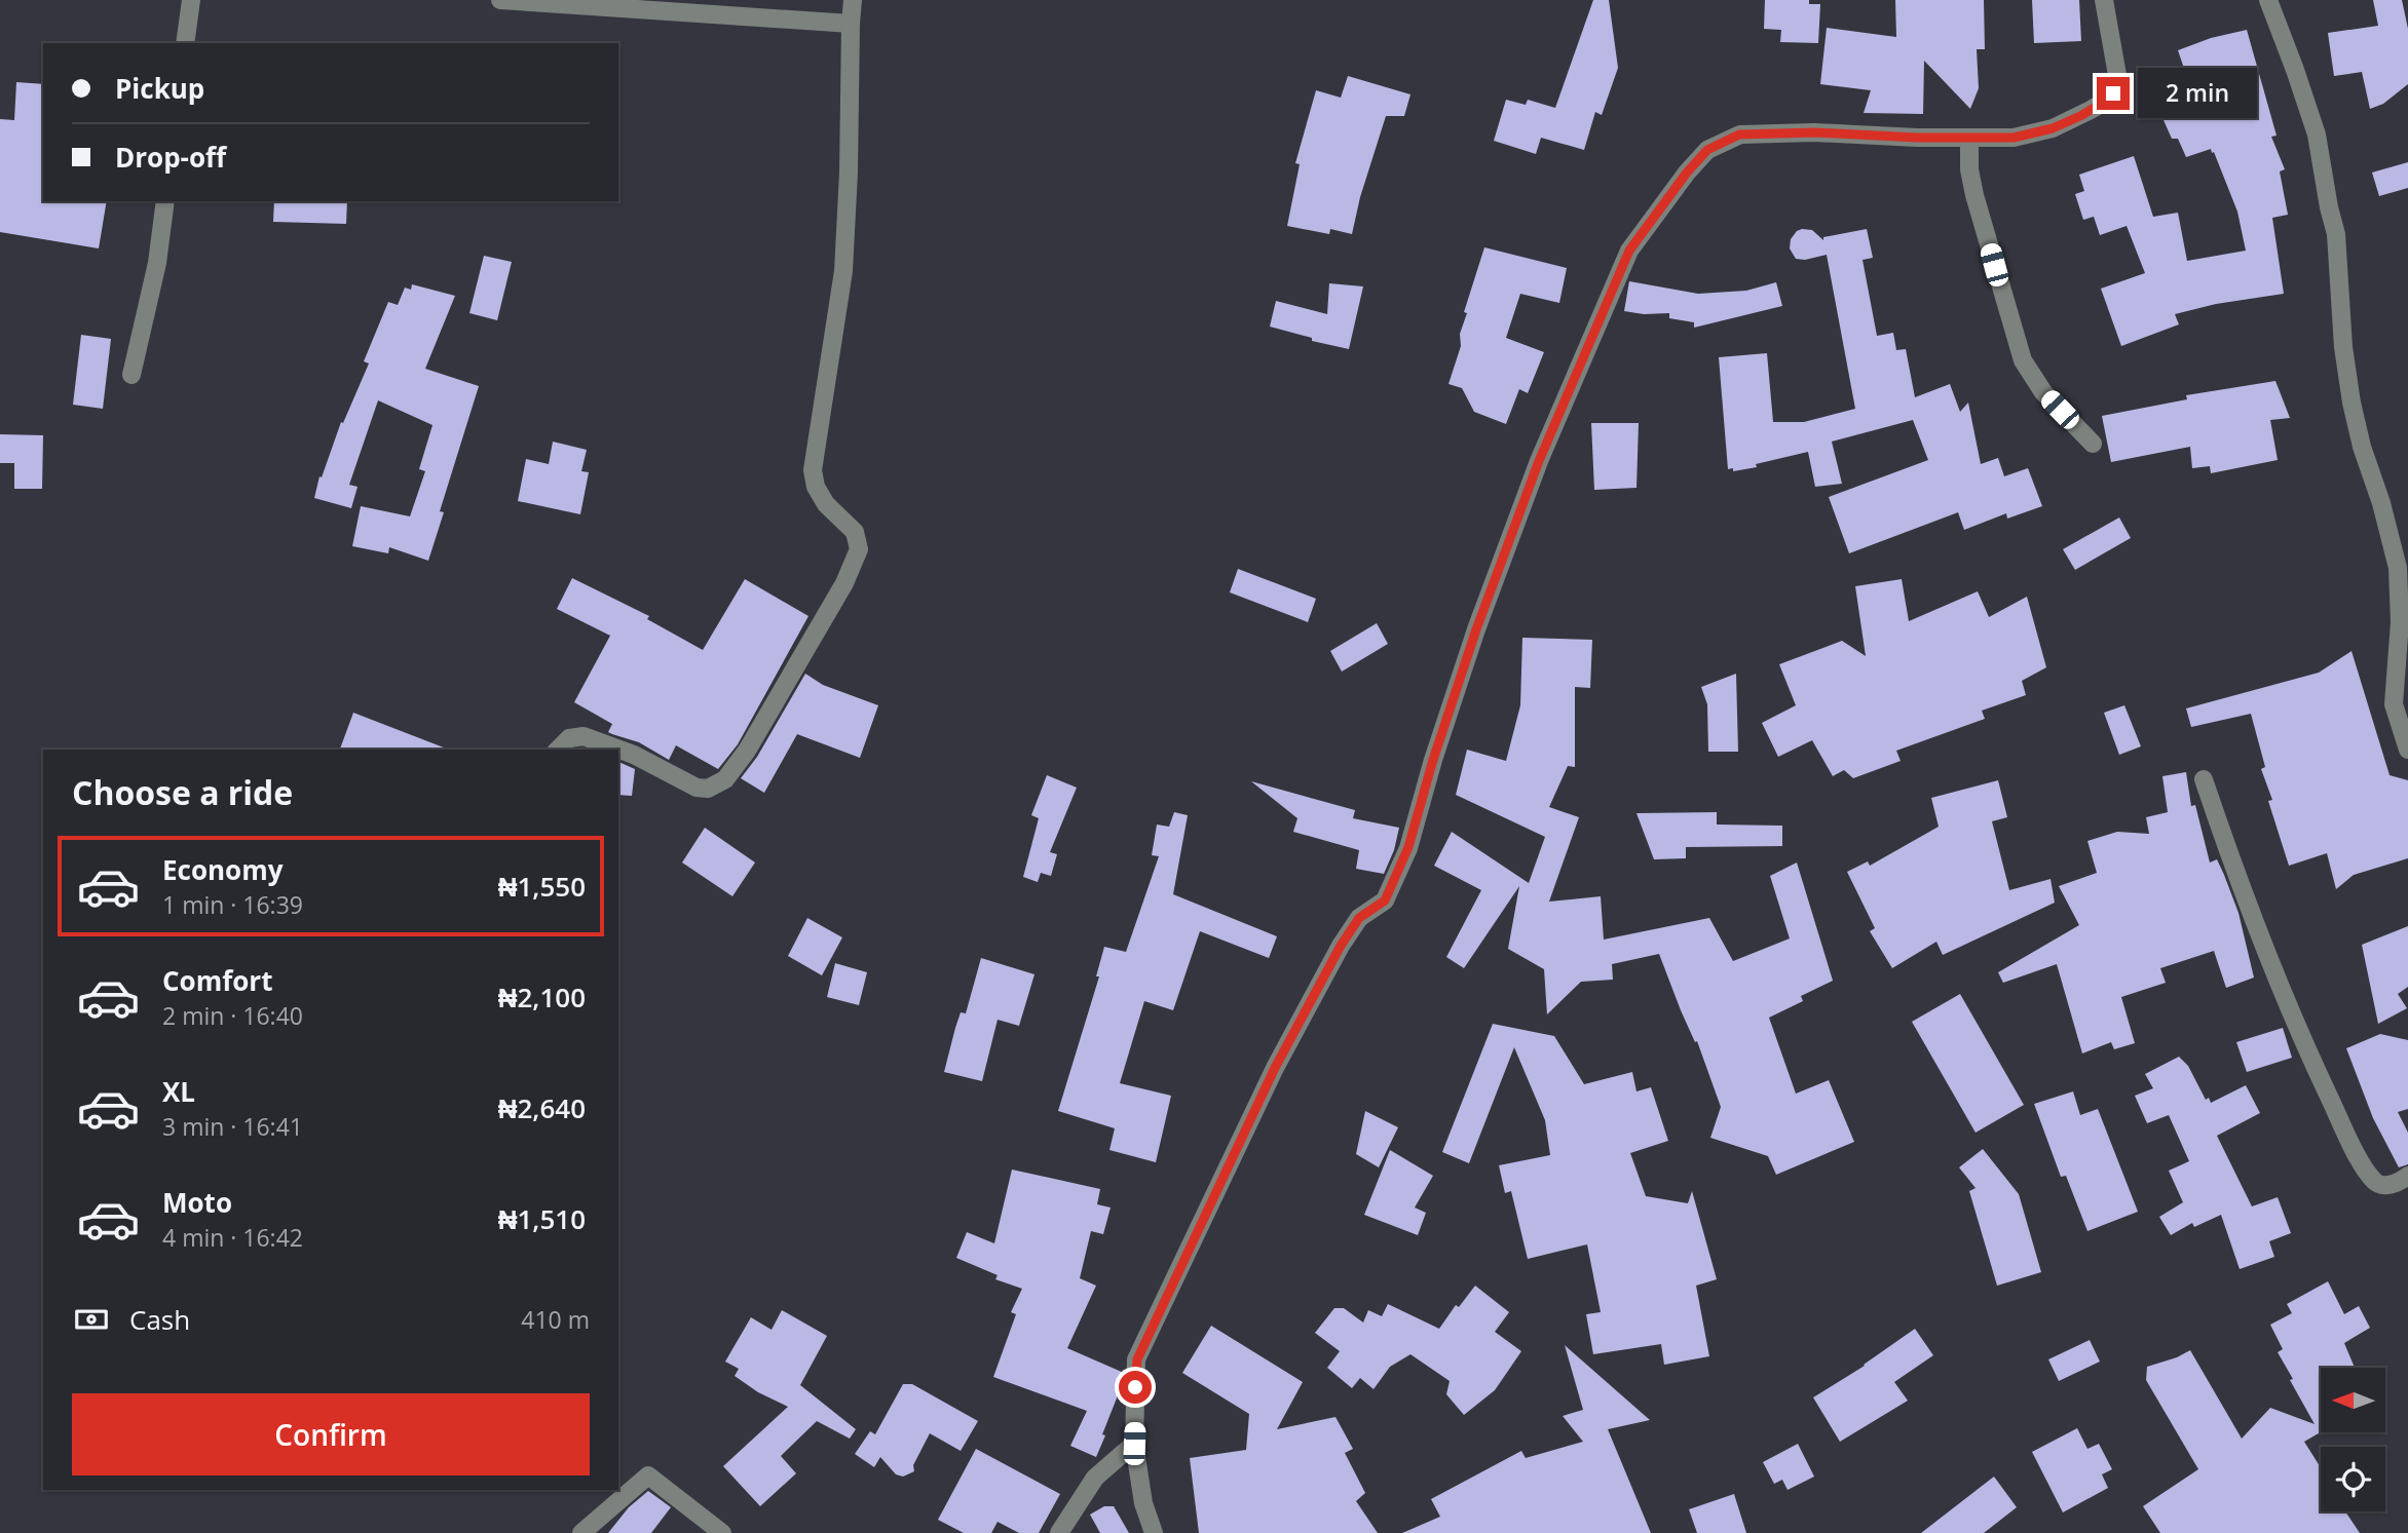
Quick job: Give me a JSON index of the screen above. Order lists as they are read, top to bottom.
{
  "north": "left",
  "page": {
    "banner": ["Pickup", "Drop-off"],
    "bubble": "2 min",
    "heading": "Choose a ride",
    "list": [
      {
        "name": "Economy",
        "note": "1 min · 16:39",
        "value": "₦1,550"
      },
      {
        "name": "Comfort",
        "note": "2 min · 16:40",
        "value": "₦2,100"
      },
      {
        "name": "XL",
        "note": "3 min · 16:41",
        "value": "₦2,640"
      },
      {
        "name": "Moto",
        "note": "4 min · 16:42",
        "value": "₦1,510"
      }
    ],
    "pay": ["Cash", "410 m"],
    "buttons": "Confirm"
  }
}
